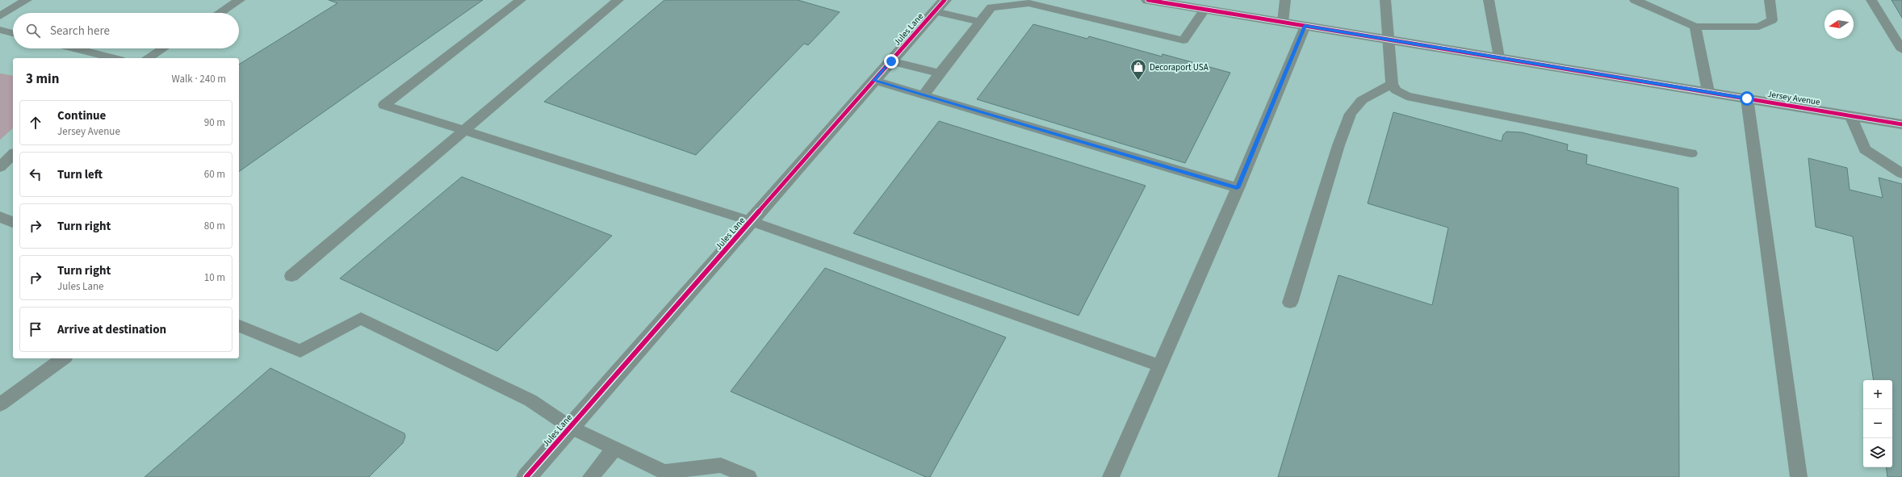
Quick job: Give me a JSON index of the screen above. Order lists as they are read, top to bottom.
{
  "streets": {
    "street": ["Jules Lane", "Jersey Avenue"]
  },
  "places": {
    "shop": ["Decoraport USA"]
  },
  "north": "left",
  "page": {
    "search": "Search here",
    "heading": ["3 min", "Walk · 240 m"],
    "list": [
      ["Continue", "Jersey Avenue", "90 m"],
      ["Turn left", "60 m"],
      ["Turn right", "80 m"],
      ["Turn right", "Jules Lane", "10 m"],
      "Arrive at destination"
    ],
    "map_buttons": ["+", "−"]
  }
}
